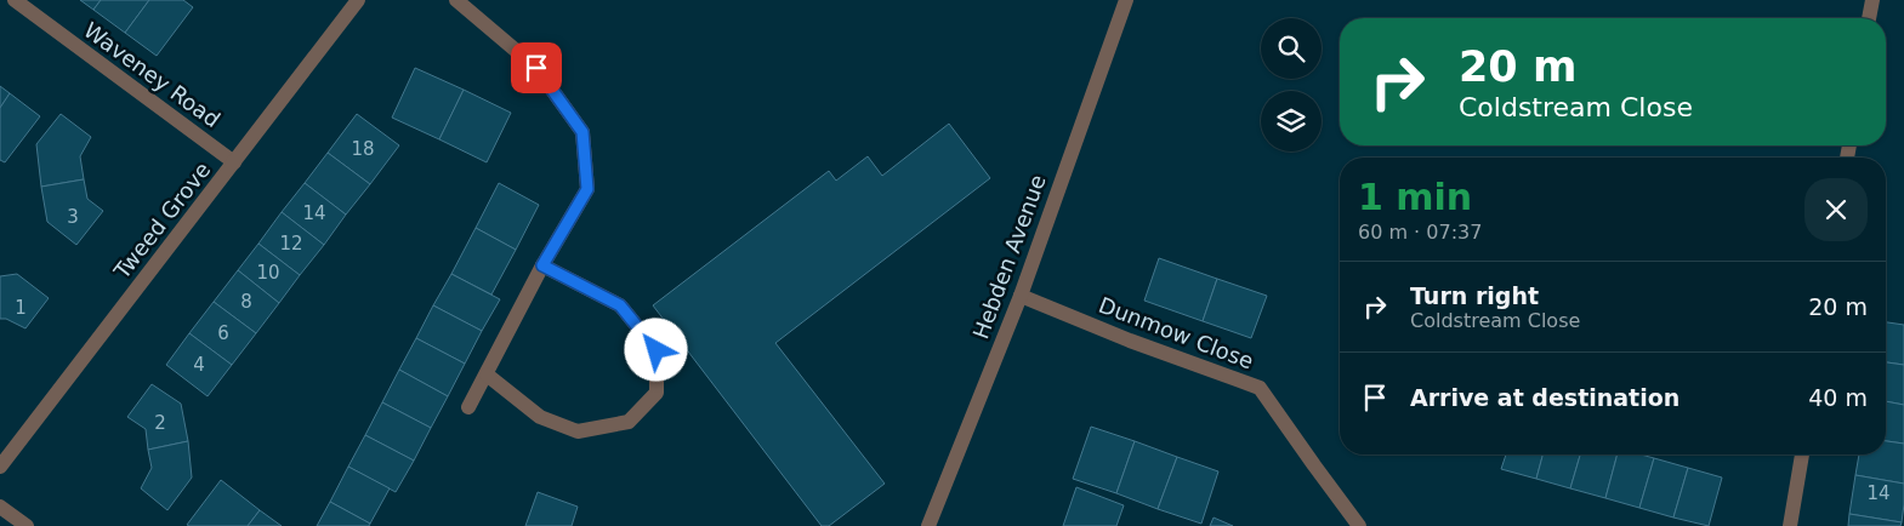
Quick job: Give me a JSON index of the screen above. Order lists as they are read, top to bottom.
{
  "streets": {
    "street": [
      "Waveney Road",
      "Tweed Grove",
      "Hebden Avenue",
      "Dunmow Close"
    ]
  },
  "crossings": [
    ["Waveney Road", "Tweed Grove"],
    ["Hebden Avenue", "Dunmow Close"]
  ],
  "house_numbers": [
    "18",
    "14",
    "3",
    "12",
    "10",
    "8",
    "1",
    "6",
    "4",
    "2",
    "14"
  ],
  "page": {
    "turn": ["20 m", "Coldstream Close"],
    "heading": ["1 min", "60 m · 07:37"],
    "list": [
      {
        "name": "Turn right",
        "note": "Coldstream Close",
        "value": "20 m"
      },
      {
        "name": "Arrive at destination",
        "value": "40 m"
      }
    ]
  }
}
